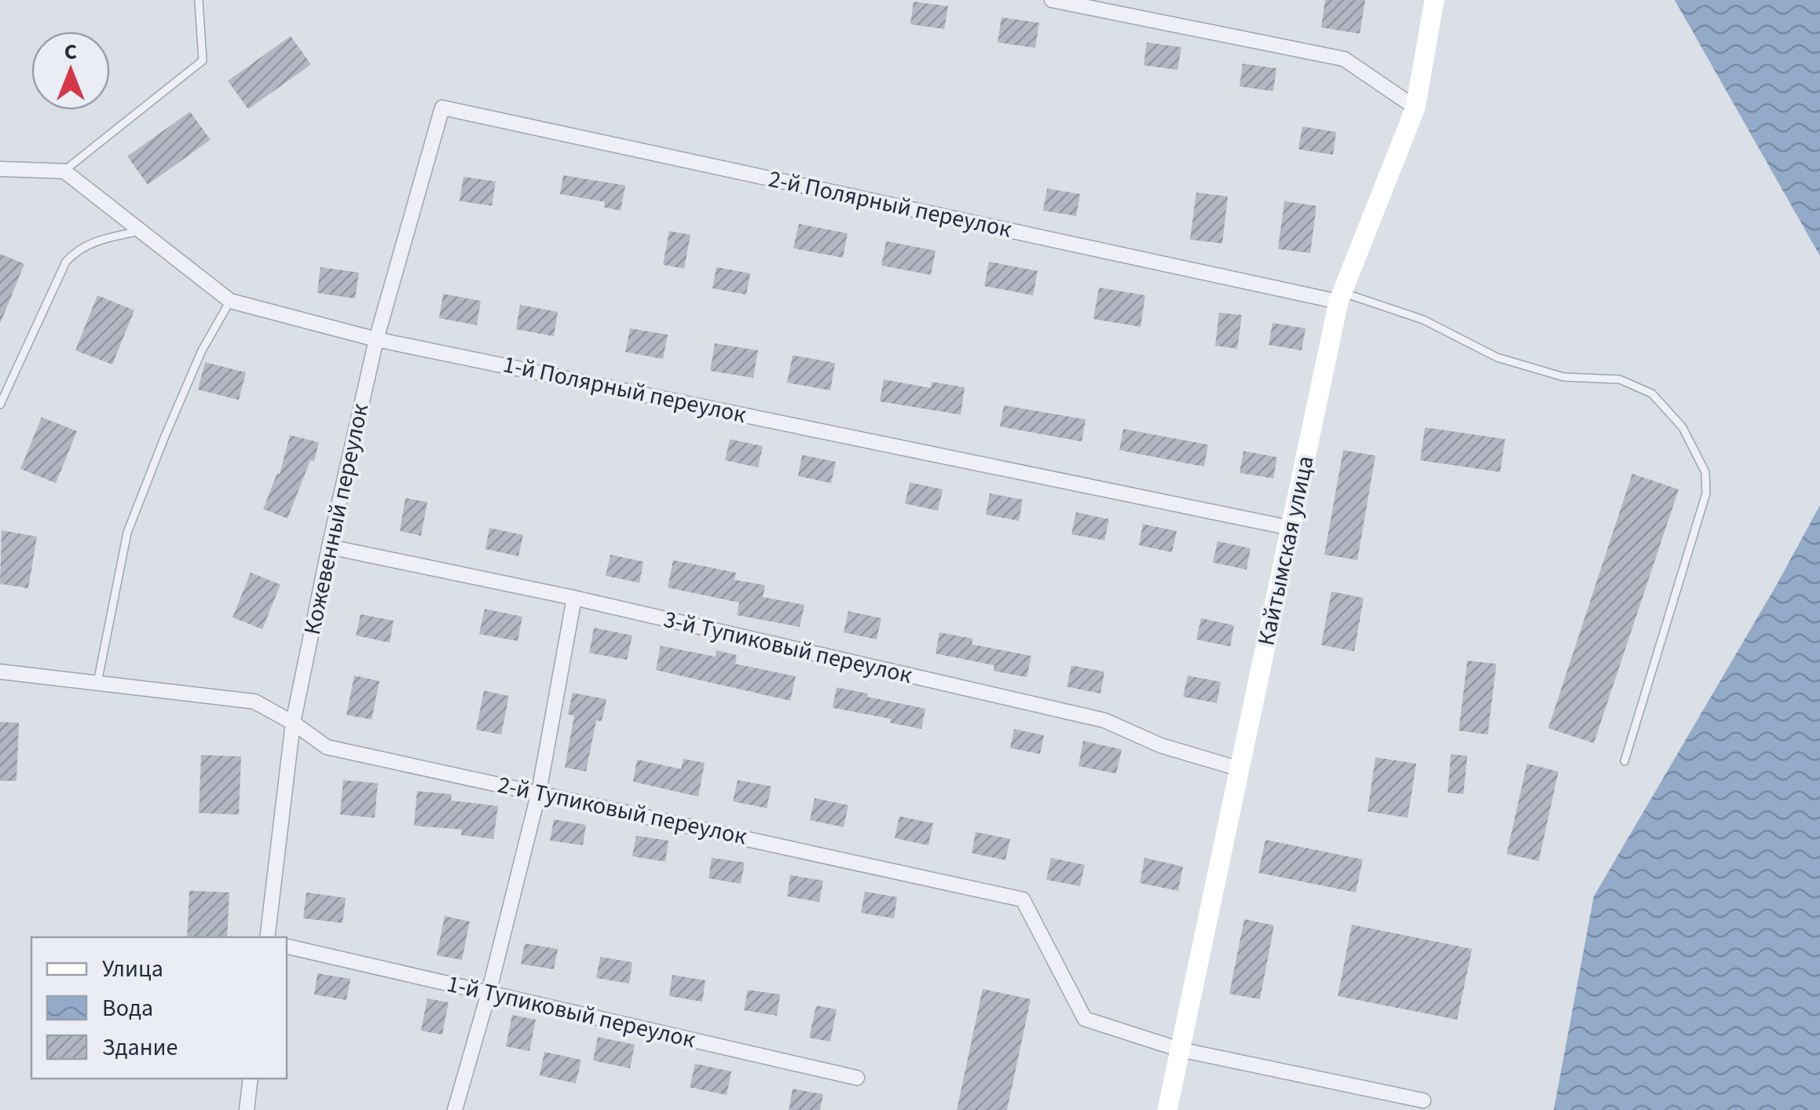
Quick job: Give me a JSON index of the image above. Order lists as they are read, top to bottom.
{
  "streets": {
    "street": [
      "2-й Полярный переулок",
      "1-й Полярный переулок",
      "Кожевенный переулок",
      "Кайтымская улица",
      "3-й Тупиковый переулок",
      "2-й Тупиковый переулок",
      "1-й Тупиковый переулок"
    ]
  },
  "crossings": [
    ["2-й Полярный переулок", "Кожевенный переулок"],
    ["2-й Полярный переулок", "Кайтымская улица"],
    ["1-й Полярный переулок", "Кожевенный переулок"],
    ["1-й Полярный переулок", "Кайтымская улица"],
    ["Кожевенный переулок", "3-й Тупиковый переулок"],
    ["Кожевенный переулок", "2-й Тупиковый переулок"],
    ["Кайтымская улица", "3-й Тупиковый переулок"],
    ["Кайтымская улица", "2-й Тупиковый переулок"]
  ],
  "legend": ["Улица", "Вода", "Здание"],
  "north": "top"
}
